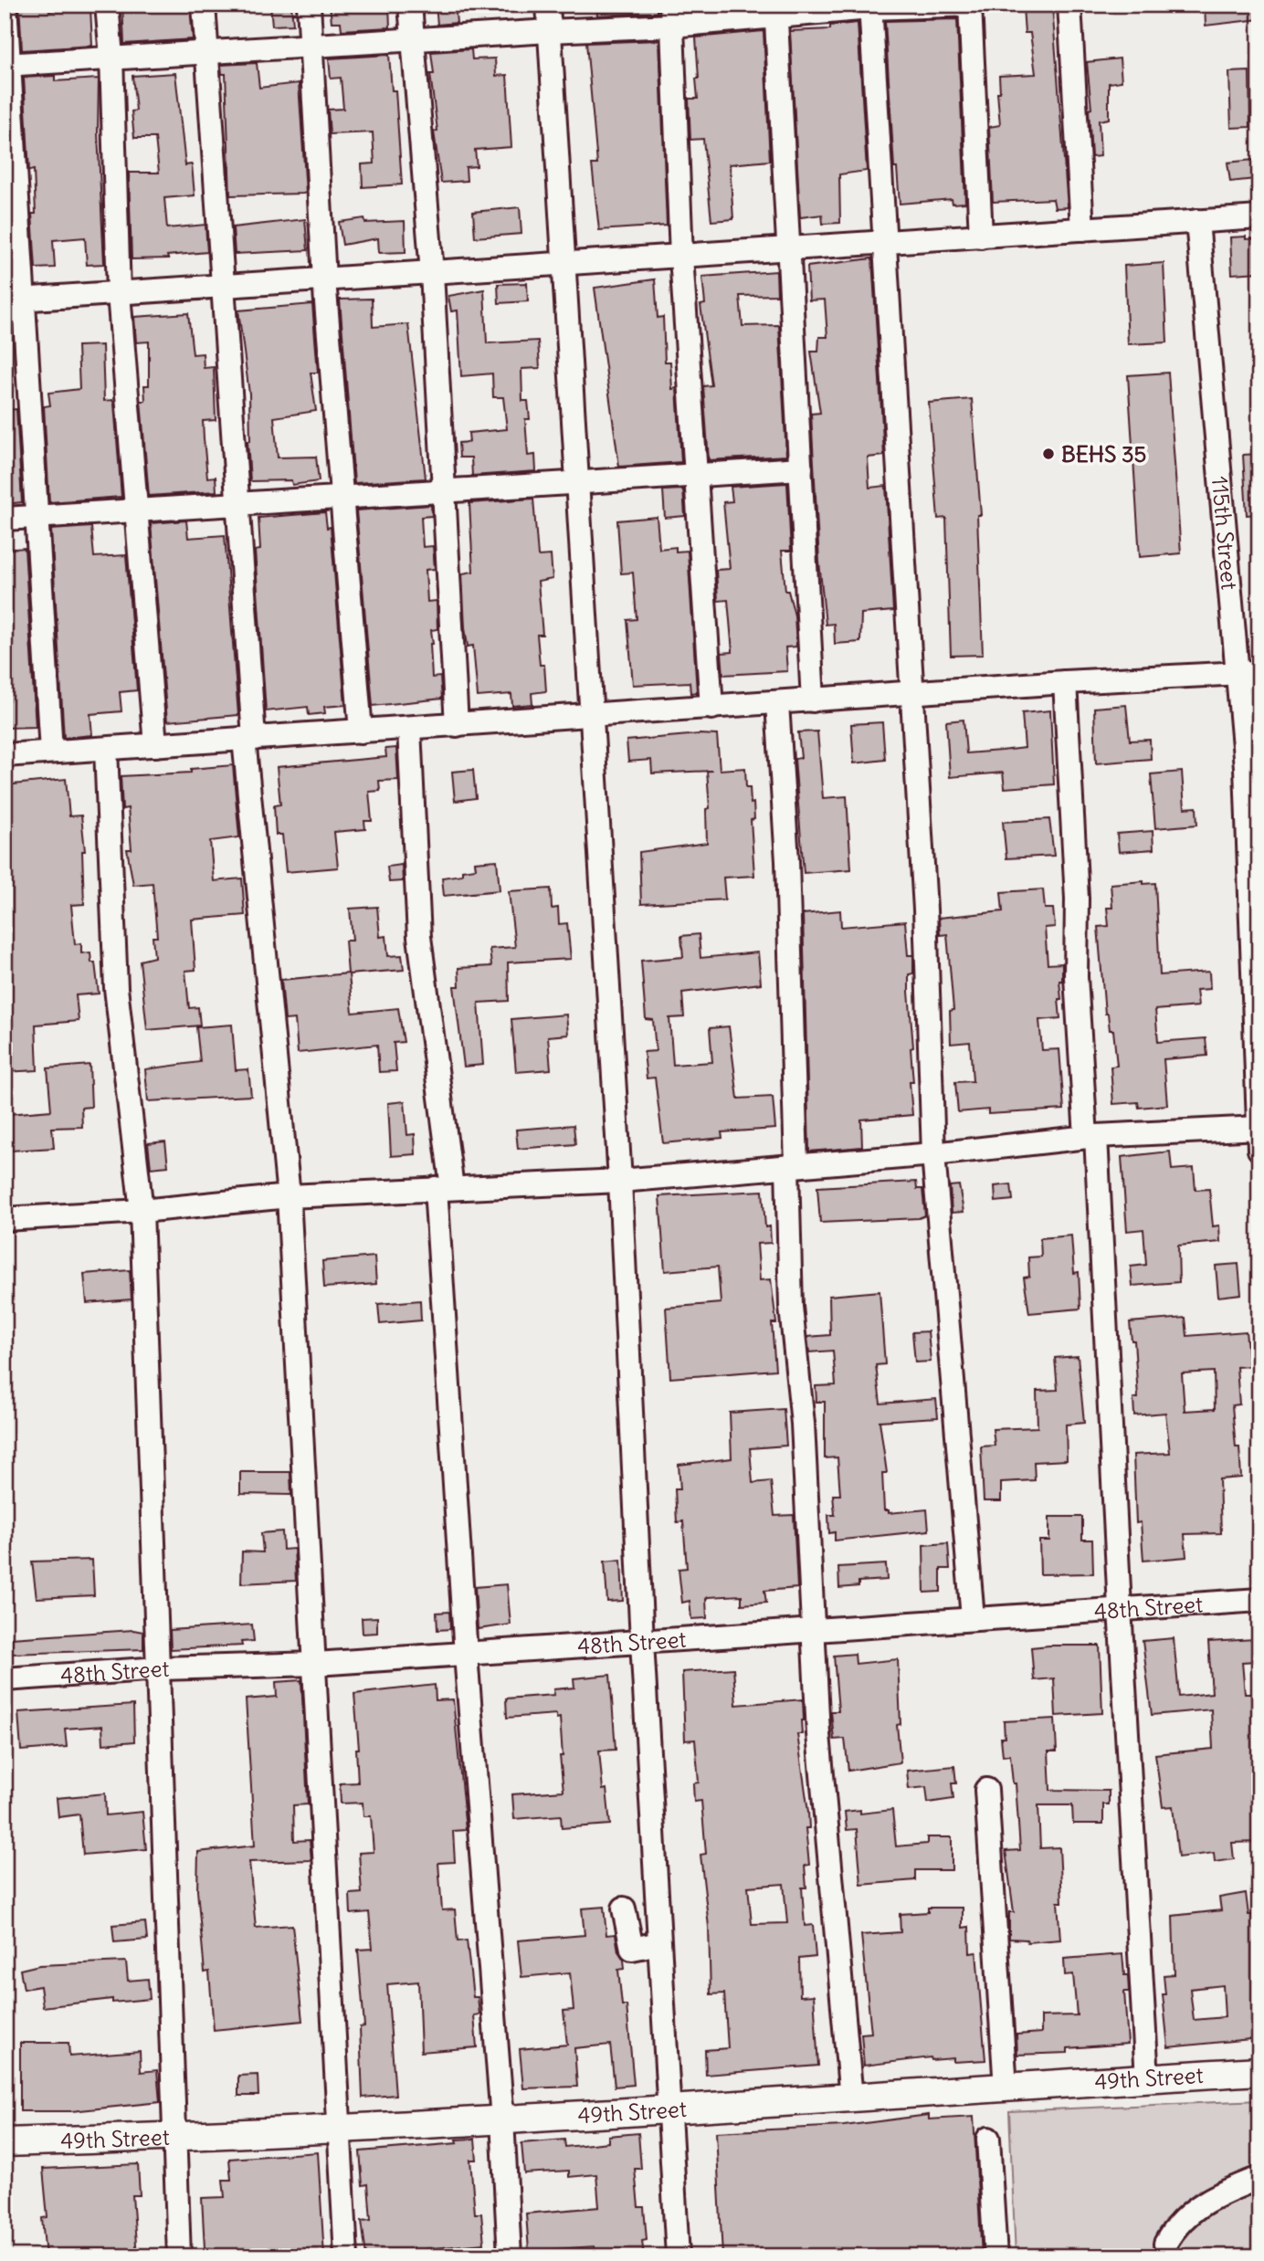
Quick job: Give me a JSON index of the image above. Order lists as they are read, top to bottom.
{
  "streets": {
    "main road": ["49th Street"],
    "street": ["115th Street", "48th Street"]
  },
  "places": ["BEHS 35"]
}
